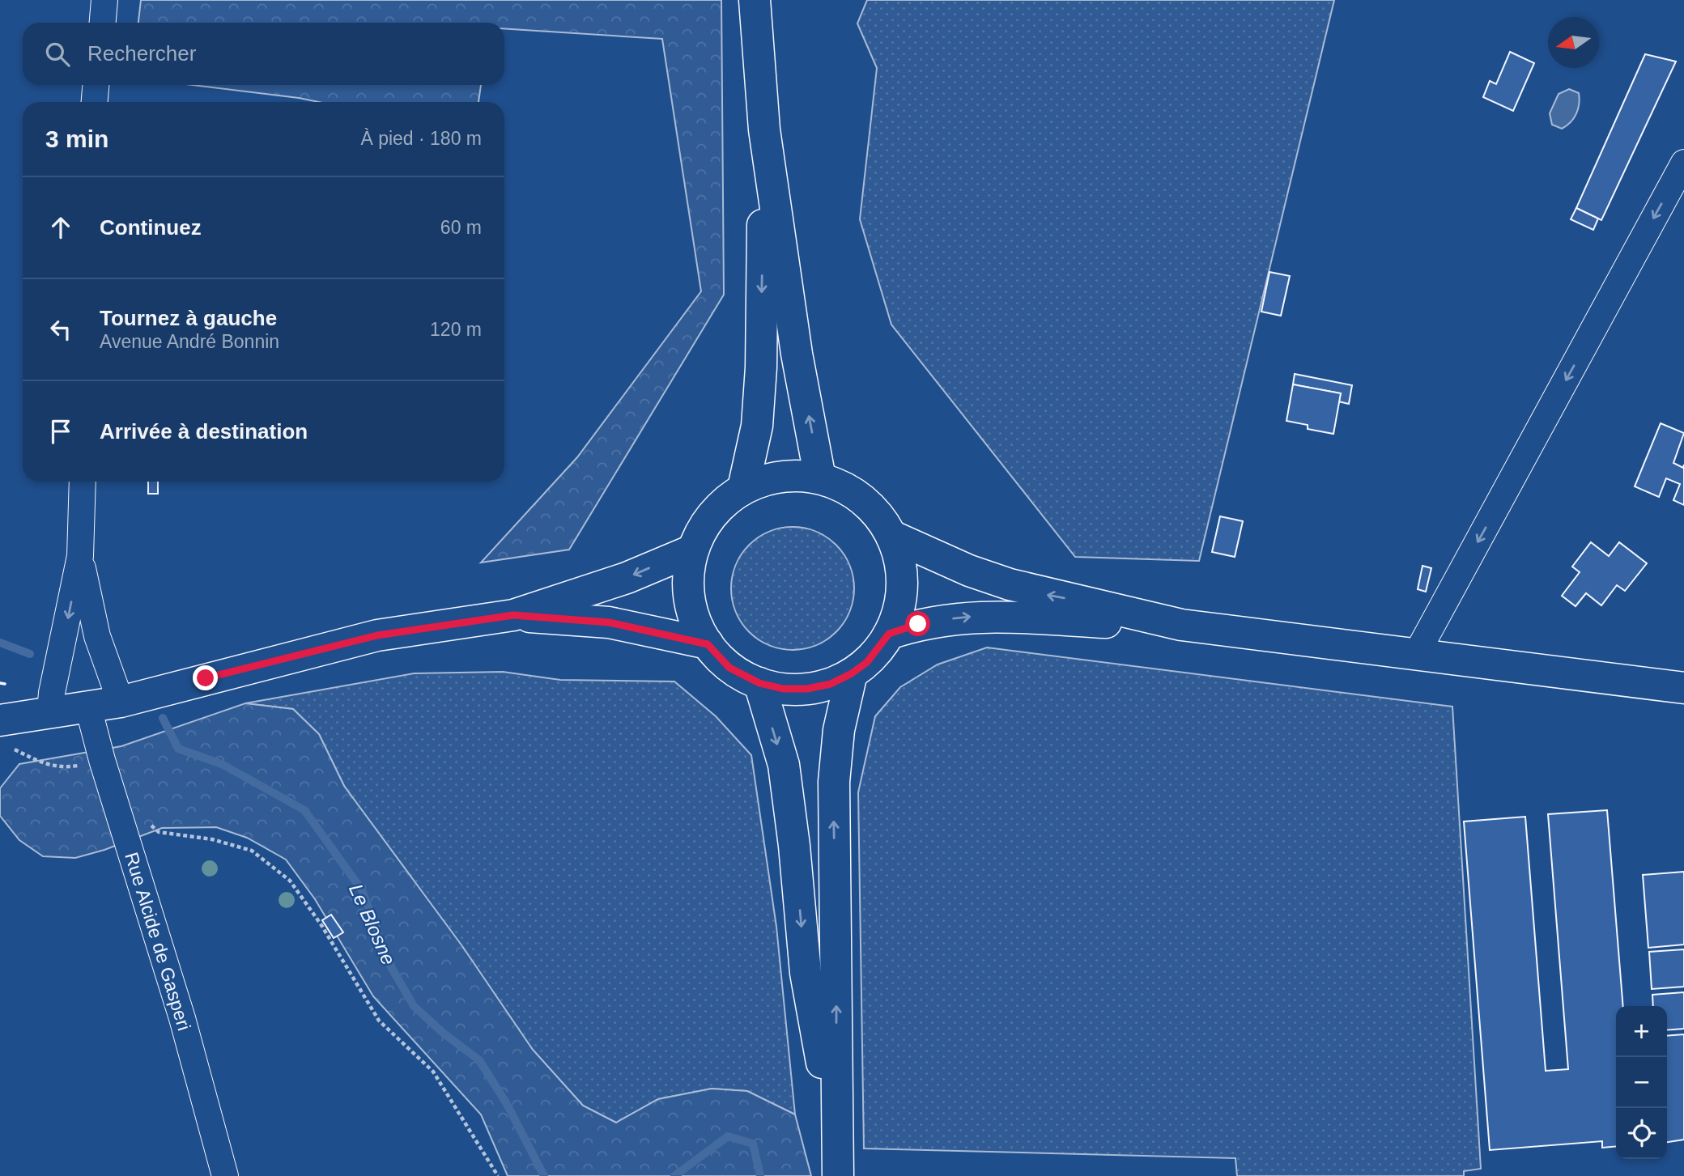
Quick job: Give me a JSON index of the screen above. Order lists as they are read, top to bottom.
{
  "streets": {
    "street": ["Rue Alcide de Gasperi"]
  },
  "water": ["Le Blosne"],
  "north": "left",
  "page": {
    "search": "Rechercher",
    "heading": ["3 min", "À pied · 180 m"],
    "list": [
      ["Continuez", "60 m"],
      ["Tournez à gauche", "Avenue André Bonnin", "120 m"],
      "Arrivée à destination"
    ],
    "map_buttons": ["+", "−"]
  }
}
